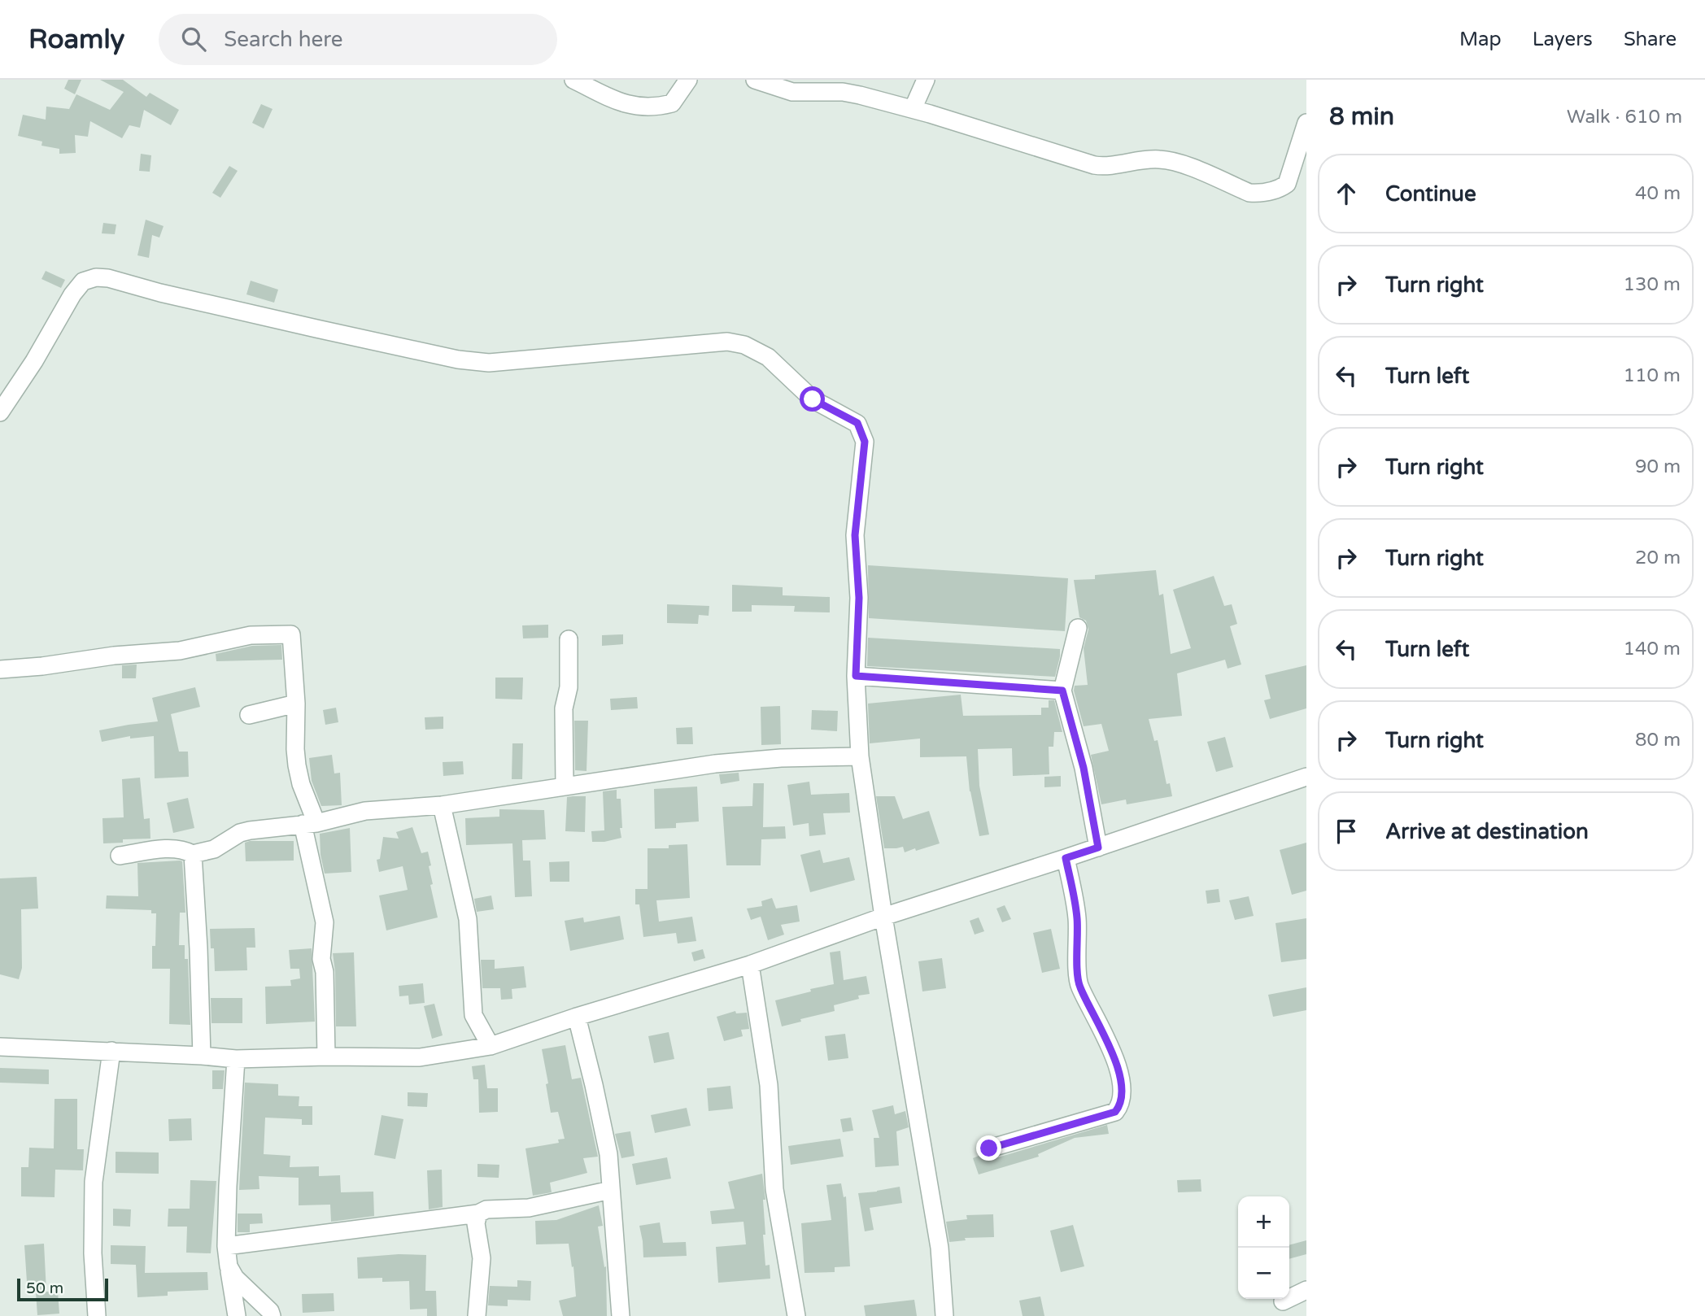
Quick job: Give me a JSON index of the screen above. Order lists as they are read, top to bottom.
{
  "scale_bar": "50 m",
  "page": {
    "header": "Roamly",
    "search": "Search here",
    "nav": ["Map", "Layers", "Share"],
    "heading": ["8 min", "Walk · 610 m"],
    "list": [
      ["Continue", "40 m"],
      ["Turn right", "130 m"],
      ["Turn left", "110 m"],
      ["Turn right", "90 m"],
      ["Turn right", "20 m"],
      ["Turn left", "140 m"],
      ["Turn right", "80 m"],
      "Arrive at destination"
    ],
    "map_buttons": ["+", "−"],
    "scale": "50 m"
  }
}
